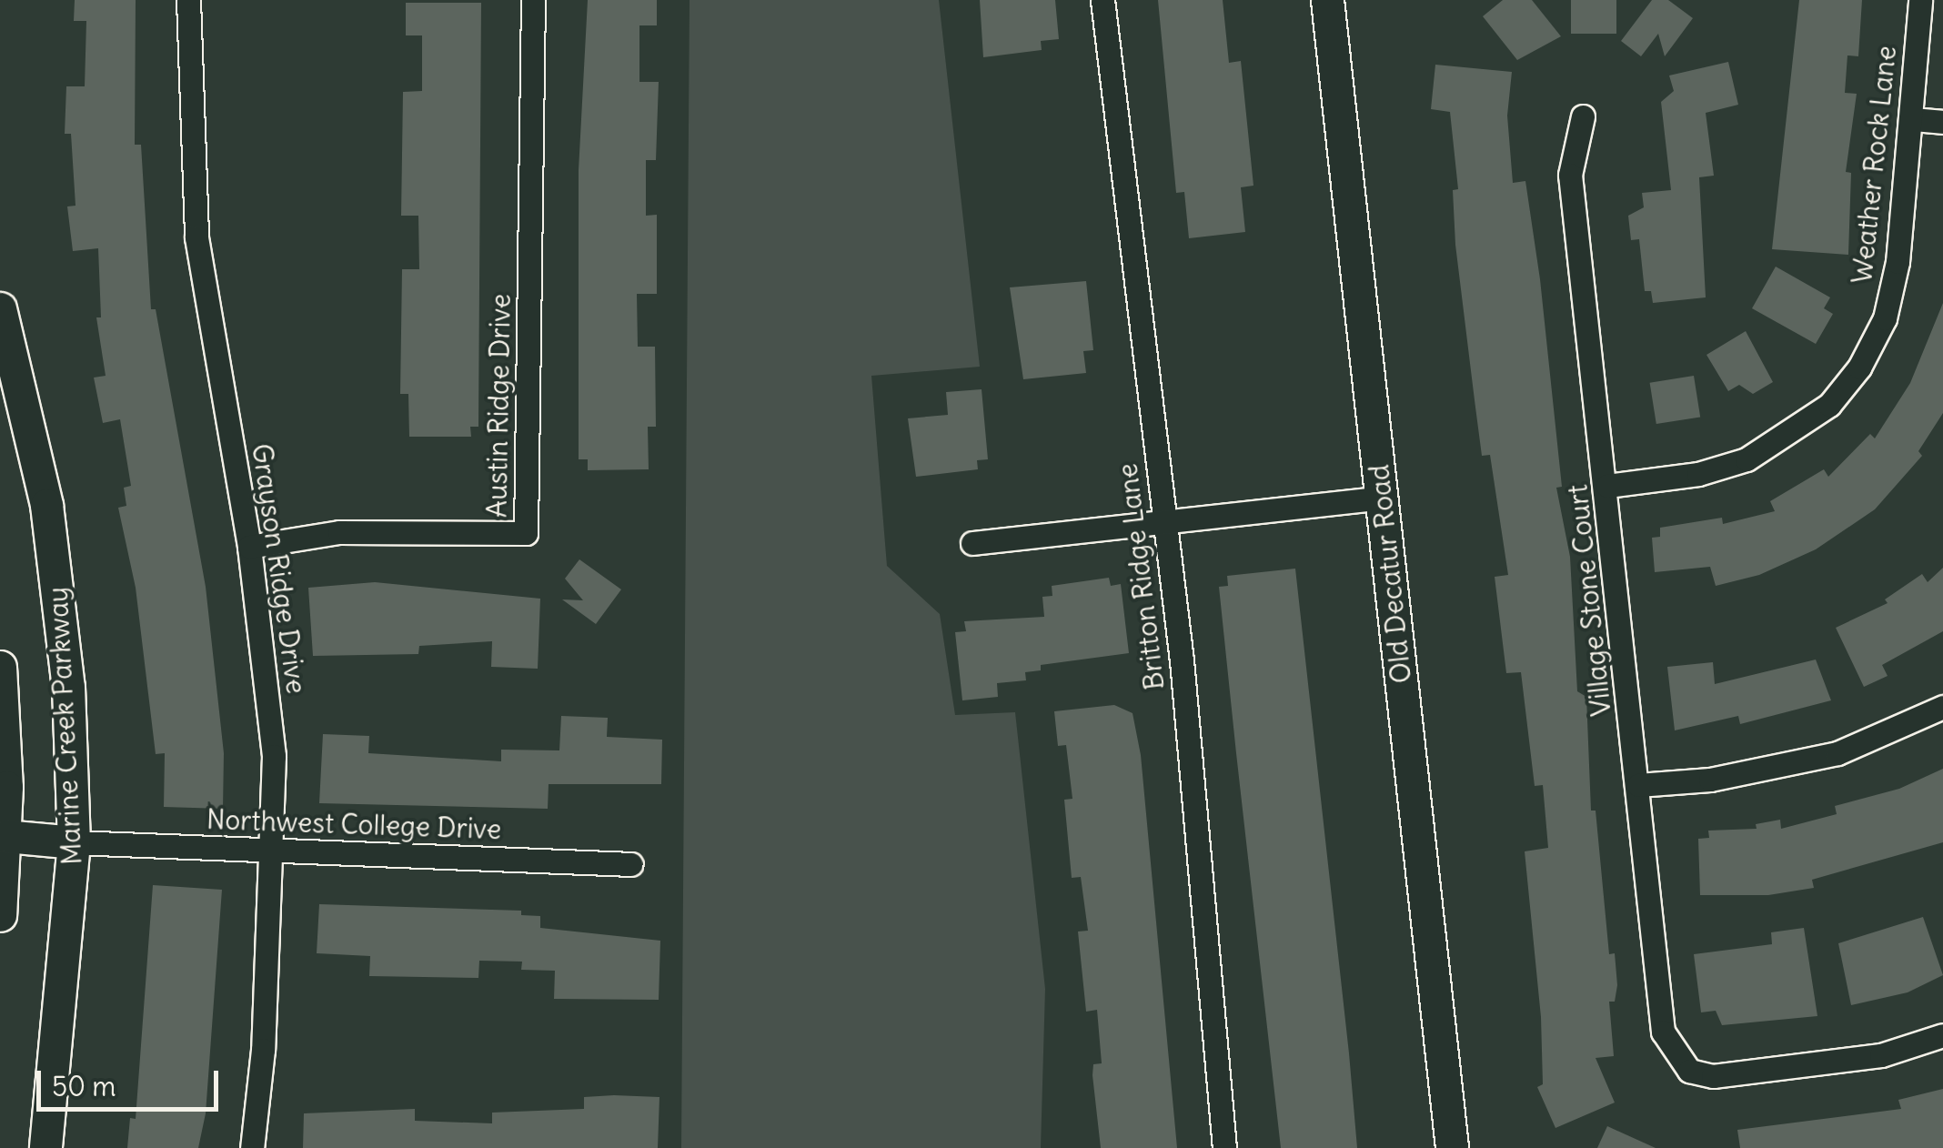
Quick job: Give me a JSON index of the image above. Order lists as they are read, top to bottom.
{
  "streets": {
    "main road": ["Old Decatur Road", "Marine Creek Parkway"],
    "street": [
      "Weather Rock Lane",
      "Austin Ridge Drive",
      "Grayson Ridge Drive",
      "Britton Ridge Lane",
      "Village Stone Court",
      "Northwest College Drive"
    ]
  },
  "crossings": [
    ["Weather Rock Lane", "Village Stone Court"],
    ["Austin Ridge Drive", "Grayson Ridge Drive"],
    ["Grayson Ridge Drive", "Northwest College Drive"],
    ["Marine Creek Parkway", "Northwest College Drive"]
  ],
  "scale_bar": "50 m"
}
